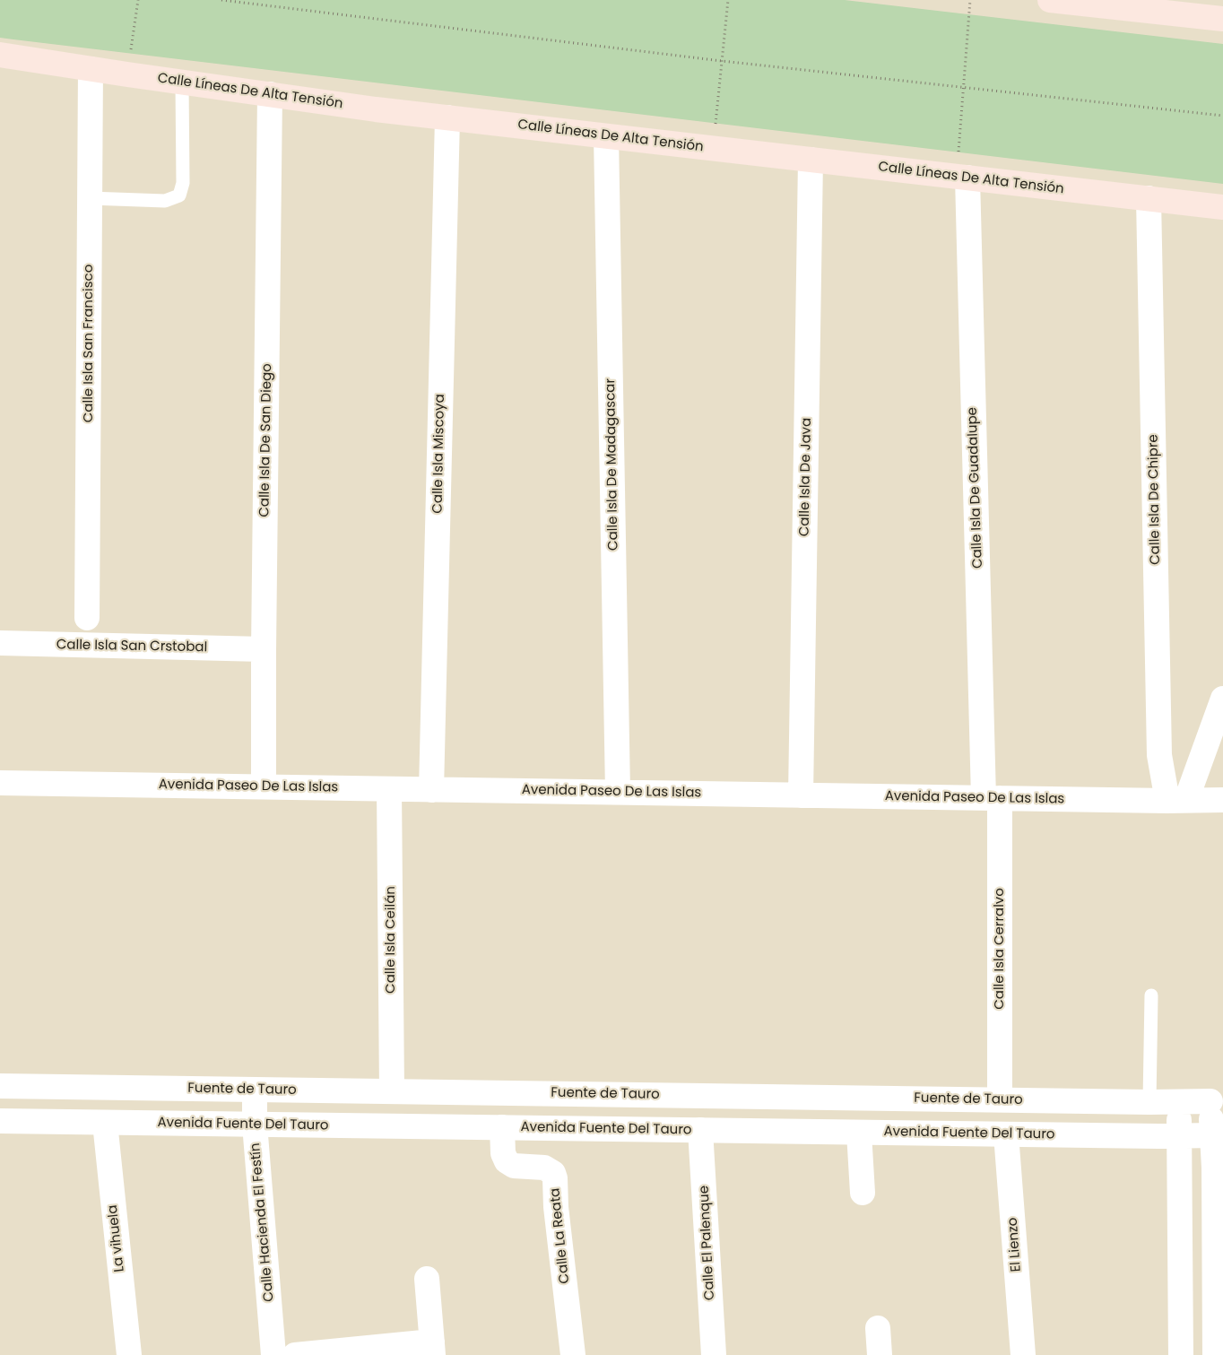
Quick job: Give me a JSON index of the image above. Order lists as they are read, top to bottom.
{
  "streets": {
    "main road": ["Calle Líneas De Alta Tensión"],
    "street": [
      "Calle Isla San Francisco",
      "Calle Isla De San Diego",
      "Calle Isla Miscoya",
      "Calle Isla De Madagascar",
      "Calle Isla De Java",
      "Calle Isla De Guadalupe",
      "Calle Isla De Chipre",
      "Calle Isla San Crstobal",
      "Avenida Paseo De Las Islas",
      "Calle Isla Ceilán",
      "Calle Isla Cerralvo",
      "Fuente de Tauro",
      "Avenida Fuente Del Tauro",
      "Calle Hacienda El Festín",
      "Calle La Reata",
      "La vihuela",
      "Calle El Palenque",
      "El Lienzo"
    ]
  },
  "crossings": [
    ["Calle Líneas De Alta Tensión", "Calle Isla San Francisco"],
    ["Calle Líneas De Alta Tensión", "Calle Isla De San Diego"],
    ["Calle Líneas De Alta Tensión", "Calle Isla Miscoya"],
    ["Calle Líneas De Alta Tensión", "Calle Isla De Madagascar"],
    ["Calle Líneas De Alta Tensión", "Calle Isla De Java"],
    ["Calle Líneas De Alta Tensión", "Calle Isla De Guadalupe"],
    ["Calle Líneas De Alta Tensión", "Calle Isla De Chipre"],
    ["Calle Isla De San Diego", "Calle Isla San Crstobal"],
    ["Calle Isla De San Diego", "Avenida Paseo De Las Islas"],
    ["Calle Isla Miscoya", "Avenida Paseo De Las Islas"],
    ["Calle Isla De Madagascar", "Avenida Paseo De Las Islas"],
    ["Calle Isla De Java", "Avenida Paseo De Las Islas"],
    ["Calle Isla De Guadalupe", "Avenida Paseo De Las Islas"],
    ["Calle Isla De Guadalupe", "Calle Isla Cerralvo"],
    ["Calle Isla De Chipre", "Avenida Paseo De Las Islas"],
    ["Avenida Paseo De Las Islas", "Calle Isla Ceilán"],
    ["Avenida Paseo De Las Islas", "Calle Isla Cerralvo"],
    ["Calle Isla Ceilán", "Fuente de Tauro"],
    ["Calle Isla Cerralvo", "Fuente de Tauro"],
    ["Fuente de Tauro", "Calle Hacienda El Festín"],
    ["Avenida Fuente Del Tauro", "Calle Hacienda El Festín"],
    ["Avenida Fuente Del Tauro", "Calle La Reata"],
    ["Avenida Fuente Del Tauro", "La vihuela"],
    ["Avenida Fuente Del Tauro", "Calle El Palenque"],
    ["Avenida Fuente Del Tauro", "El Lienzo"]
  ]
}
